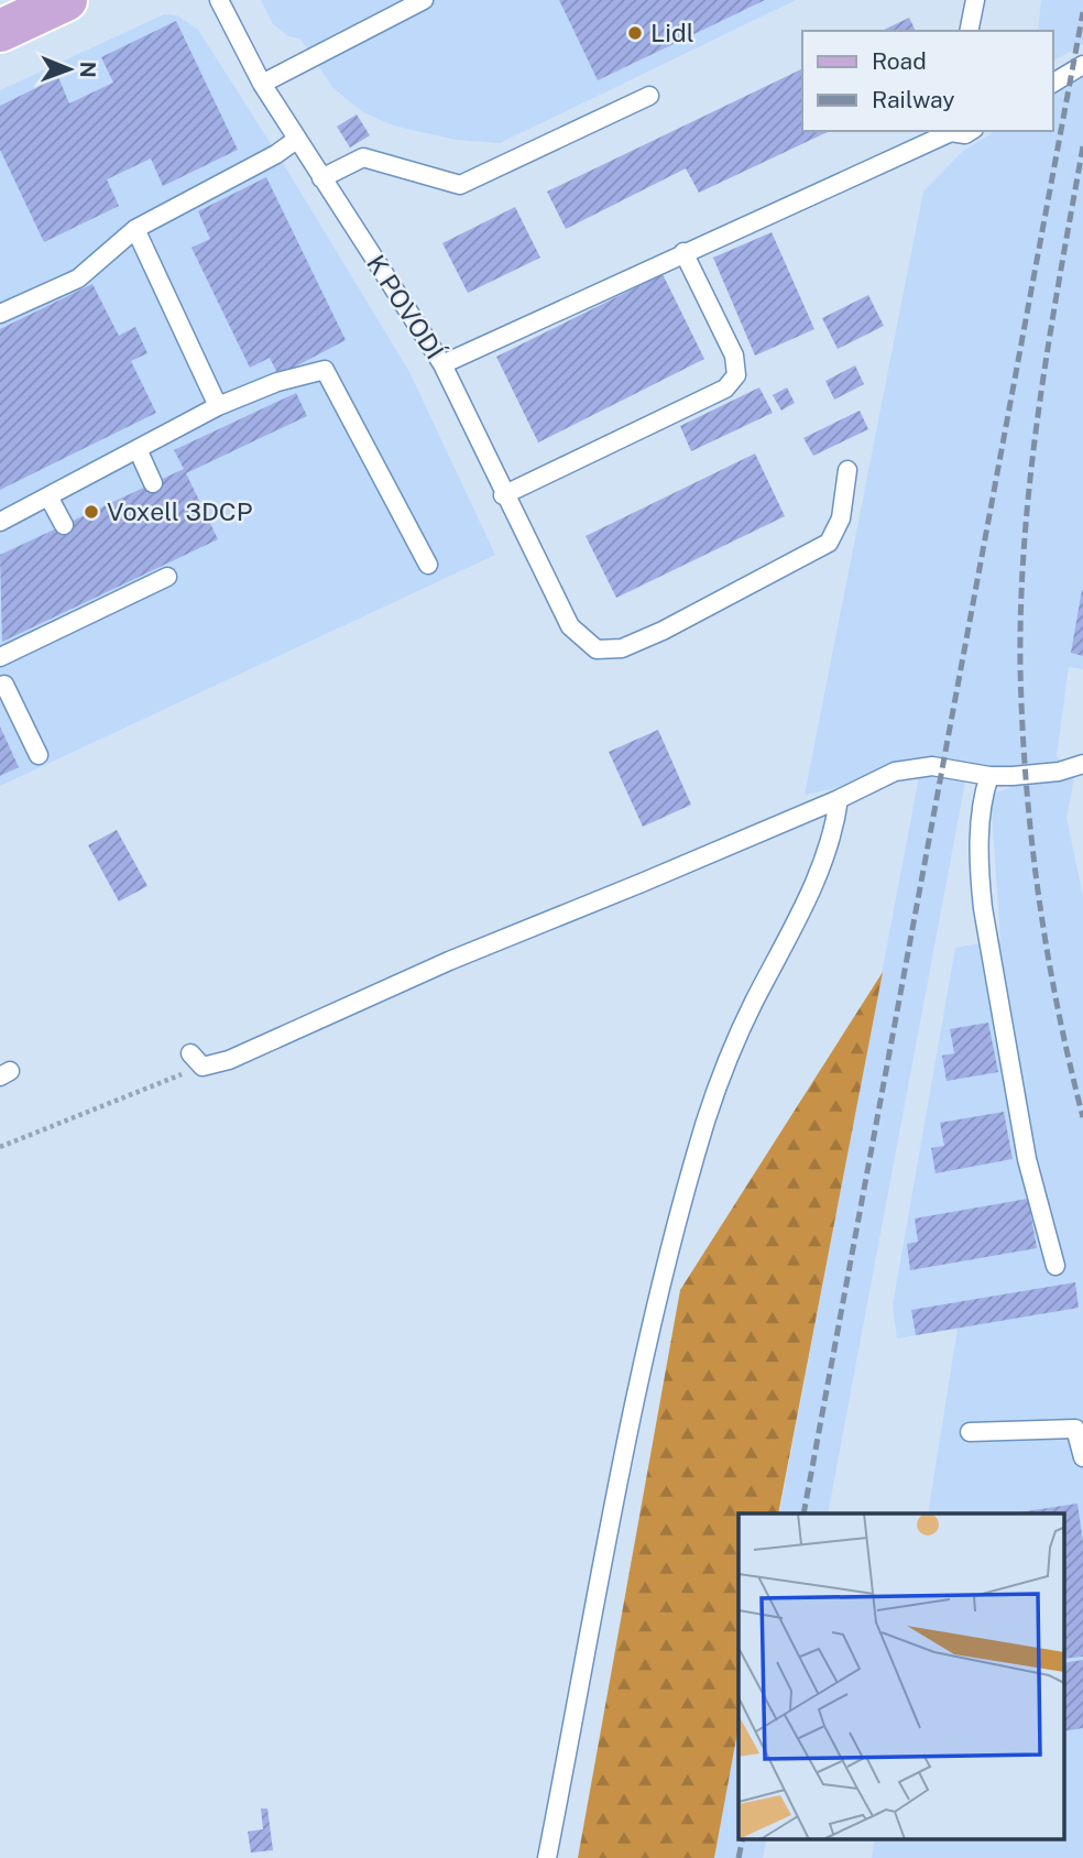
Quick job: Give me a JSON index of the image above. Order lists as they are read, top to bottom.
{
  "streets": {
    "lane": ["K POVODÍ"]
  },
  "places": ["Lidl", "Voxell 3DCP"],
  "legend": ["Road", "Railway"],
  "north": "right"
}
